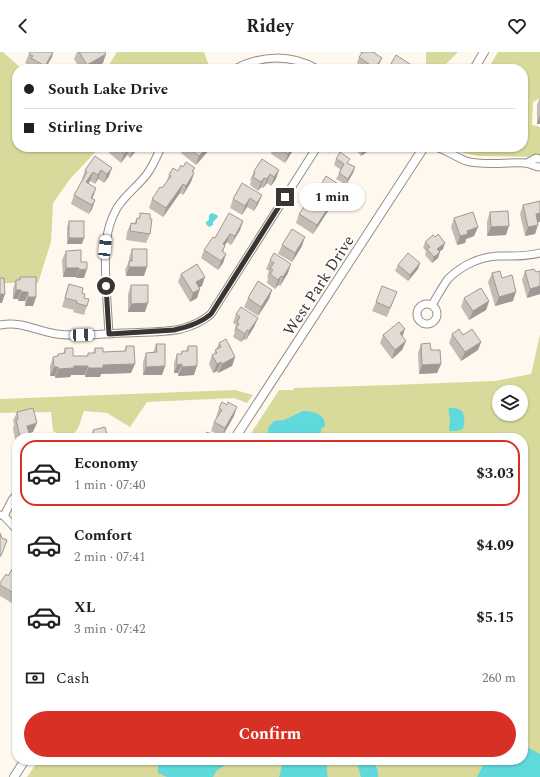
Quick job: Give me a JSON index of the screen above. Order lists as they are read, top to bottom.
{
  "streets": {
    "street": ["West Park Drive"]
  },
  "page": {
    "header": "Ridey",
    "banner": ["South Lake Drive", "Stirling Drive"],
    "bubble": "1 min",
    "list": [
      {
        "name": "Economy",
        "note": "1 min · 07:40",
        "value": "$3.03"
      },
      {
        "name": "Comfort",
        "note": "2 min · 07:41",
        "value": "$4.09"
      },
      {
        "name": "XL",
        "note": "3 min · 07:42",
        "value": "$5.15"
      }
    ],
    "pay": ["Cash", "260 m"],
    "buttons": "Confirm"
  }
}
